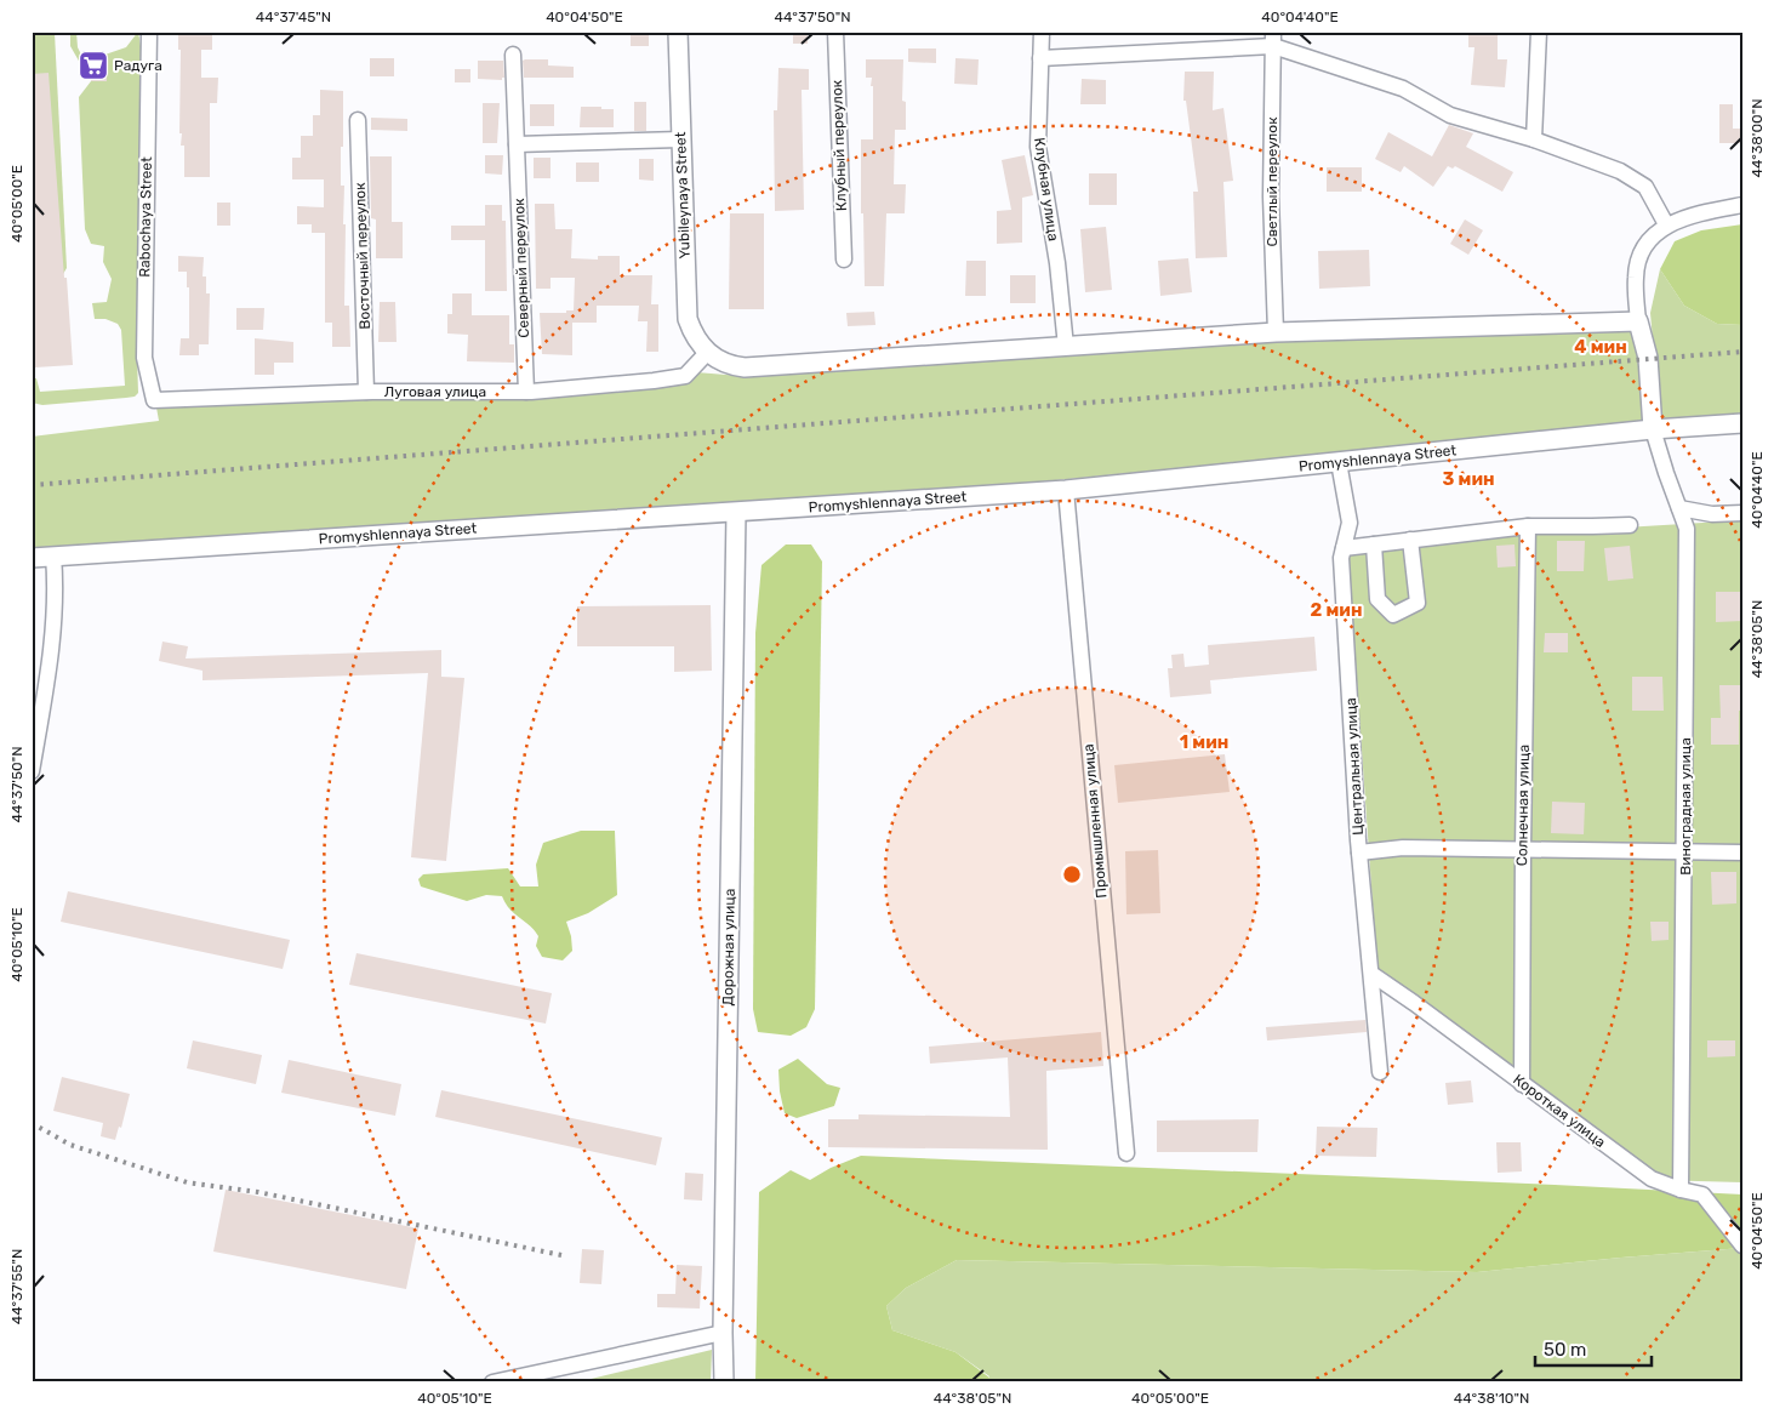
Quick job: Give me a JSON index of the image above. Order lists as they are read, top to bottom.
{
  "streets": {
    "street": [
      "Клубный переулок",
      "Светлый переулок",
      "Клубная улица",
      "Yubileynaya Street",
      "Rabochaya Street",
      "Восточный переулок",
      "Северный переулок",
      "Луговая улица",
      "Promyshlennaya Street",
      "Центральная улица",
      "Солнечная улица",
      "Виноградная улица",
      "Промышленная улица",
      "Дорожная улица",
      "Короткая улица"
    ]
  },
  "crossings": [
    ["Yubileynaya Street", "Луговая улица"],
    ["Rabochaya Street", "Луговая улица"],
    ["Восточный переулок", "Луговая улица"],
    ["Северный переулок", "Луговая улица"],
    ["Promyshlennaya Street", "Центральная улица"],
    ["Promyshlennaya Street", "Виноградная улица"],
    ["Promyshlennaya Street", "Промышленная улица"],
    ["Promyshlennaya Street", "Дорожная улица"],
    ["Центральная улица", "Короткая улица"],
    ["Солнечная улица", "Короткая улица"],
    ["Виноградная улица", "Короткая улица"]
  ],
  "places": {
    "supermarket": ["Радуга"]
  },
  "scale_bar": "50 m",
  "coordinates": [
    "44°37'45\"N",
    "40°04'50\"E",
    "44°37'50\"N",
    "40°04'40\"E",
    "44°38'00\"N",
    "40°05'00\"E",
    "44°38'05\"N",
    "40°05'10\"E",
    "44°37'55\"N",
    "44°38'10\"N"
  ],
  "rings": [
    "4 мин",
    "3 мин",
    "2 мин",
    "1 мин"
  ]
}
